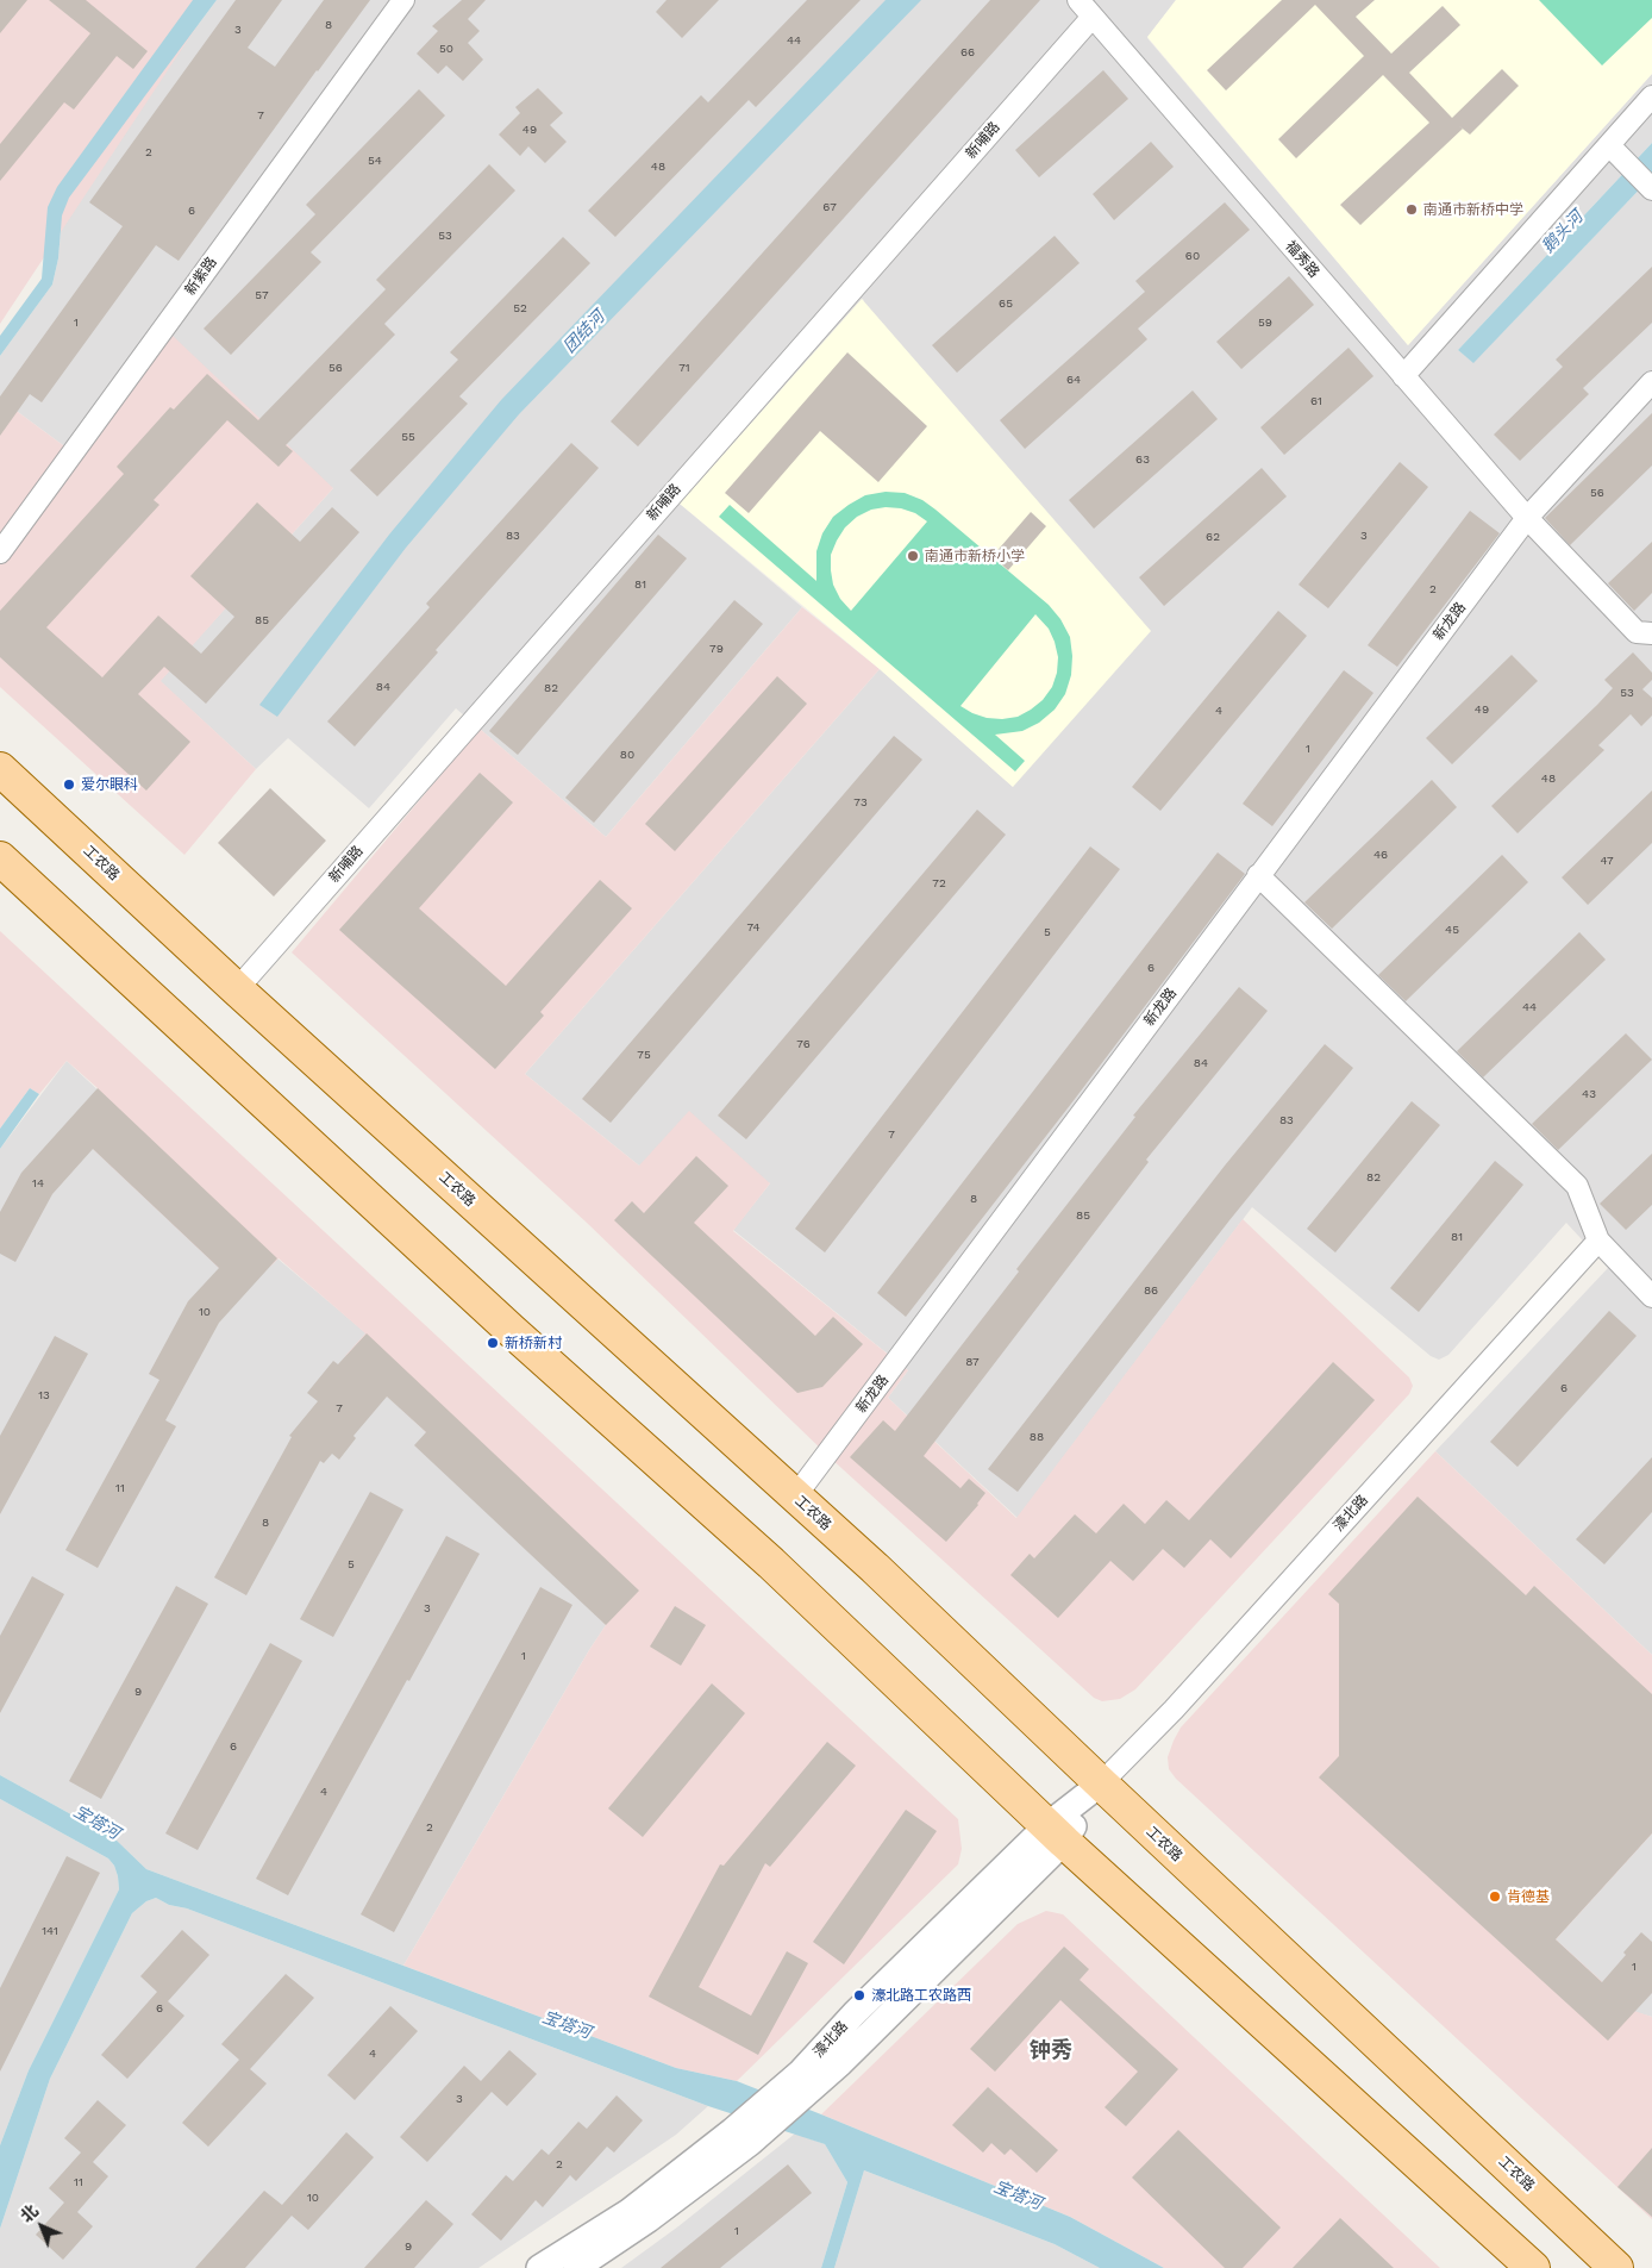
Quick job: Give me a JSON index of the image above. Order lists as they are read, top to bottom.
{
  "streets": {
    "main road": ["工农路"],
    "street": [
      "新哺路",
      "福秀路",
      "新紫路",
      "新龙路",
      "濠北路"
    ]
  },
  "crossings": [
    ["新哺路", "福秀路"],
    ["新哺路", "工农路"],
    ["福秀路", "新龙路"],
    ["新龙路", "工农路"],
    ["工农路", "濠北路"]
  ],
  "districts": ["钟秀"],
  "water": ["鹅头河", "团结河", "宝塔河"],
  "places": [
    "南通市新桥中学",
    "南通市新桥小学",
    "爱尔眼科",
    "新桥新村",
    "肯德基",
    "濠北路工农路西"
  ],
  "house_numbers": [
    "8",
    "3",
    "44",
    "50",
    "66",
    "7",
    "49",
    "2",
    "54",
    "48",
    "67",
    "6",
    "53",
    "60",
    "57",
    "65",
    "52",
    "1",
    "59",
    "56",
    "71",
    "64",
    "61",
    "55",
    "63",
    "56",
    "83",
    "3",
    "62",
    "81",
    "2",
    "85",
    "79",
    "84",
    "82",
    "53",
    "49",
    "4",
    "1",
    "80",
    "48",
    "73",
    "46",
    "47",
    "72",
    "74",
    "45",
    "5",
    "6",
    "44",
    "76",
    "75",
    "84",
    "43",
    "83",
    "7",
    "82",
    "14",
    "8",
    "85",
    "81",
    "86",
    "10",
    "87",
    "6",
    "13",
    "7",
    "88",
    "11",
    "8",
    "5",
    "3",
    "1",
    "9",
    "6",
    "4",
    "2",
    "141",
    "1",
    "6",
    "4",
    "3",
    "2",
    "11",
    "10",
    "1",
    "9"
  ],
  "north": "top left"
}
